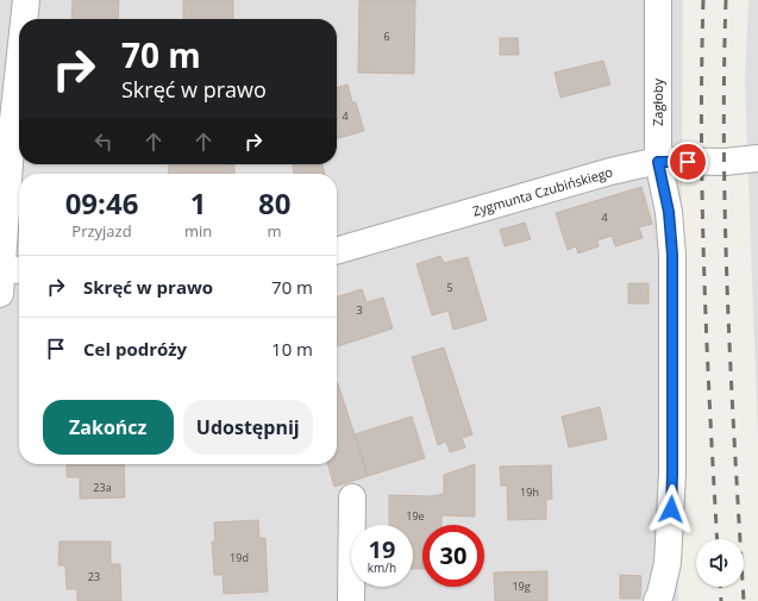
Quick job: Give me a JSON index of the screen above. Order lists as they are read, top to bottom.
{
  "streets": {
    "street": ["Zagłoby", "Zygmunta Czubińskiego"]
  },
  "crossings": [
    ["Zagłoby", "Zygmunta Czubińskiego"]
  ],
  "house_numbers": [
    "6",
    "4",
    "4",
    "5",
    "3",
    "23a",
    "19h",
    "19e",
    "19d",
    "23",
    "19g"
  ],
  "page": {
    "turn": ["70 m", "Skręć w prawo"],
    "eta": [
      "09:46",
      "Przyjazd",
      "1",
      "min",
      "80",
      "m"
    ],
    "list": [
      {
        "name": "Skręć w prawo",
        "value": "70 m"
      },
      {
        "name": "Cel podróży",
        "value": "10 m"
      }
    ],
    "buttons": ["Zakończ", "Udostępnij"],
    "speed": "19 km/h",
    "limit": "30"
  }
}
